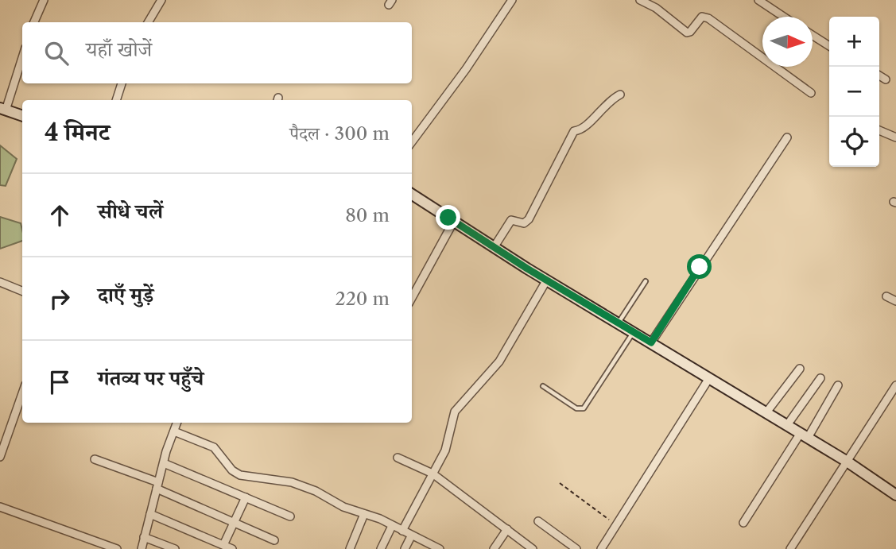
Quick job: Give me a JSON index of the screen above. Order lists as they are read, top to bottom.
{
  "north": "right",
  "page": {
    "map_buttons": ["+", "−"],
    "search": "यहाँ खोजें",
    "heading": ["4 मिनट", "पैदल · 300 m"],
    "list": [
      ["सीधे चलें", "80 m"],
      ["दाएँ मुड़ें", "220 m"],
      "गंतव्य पर पहुँचे"
    ]
  }
}
